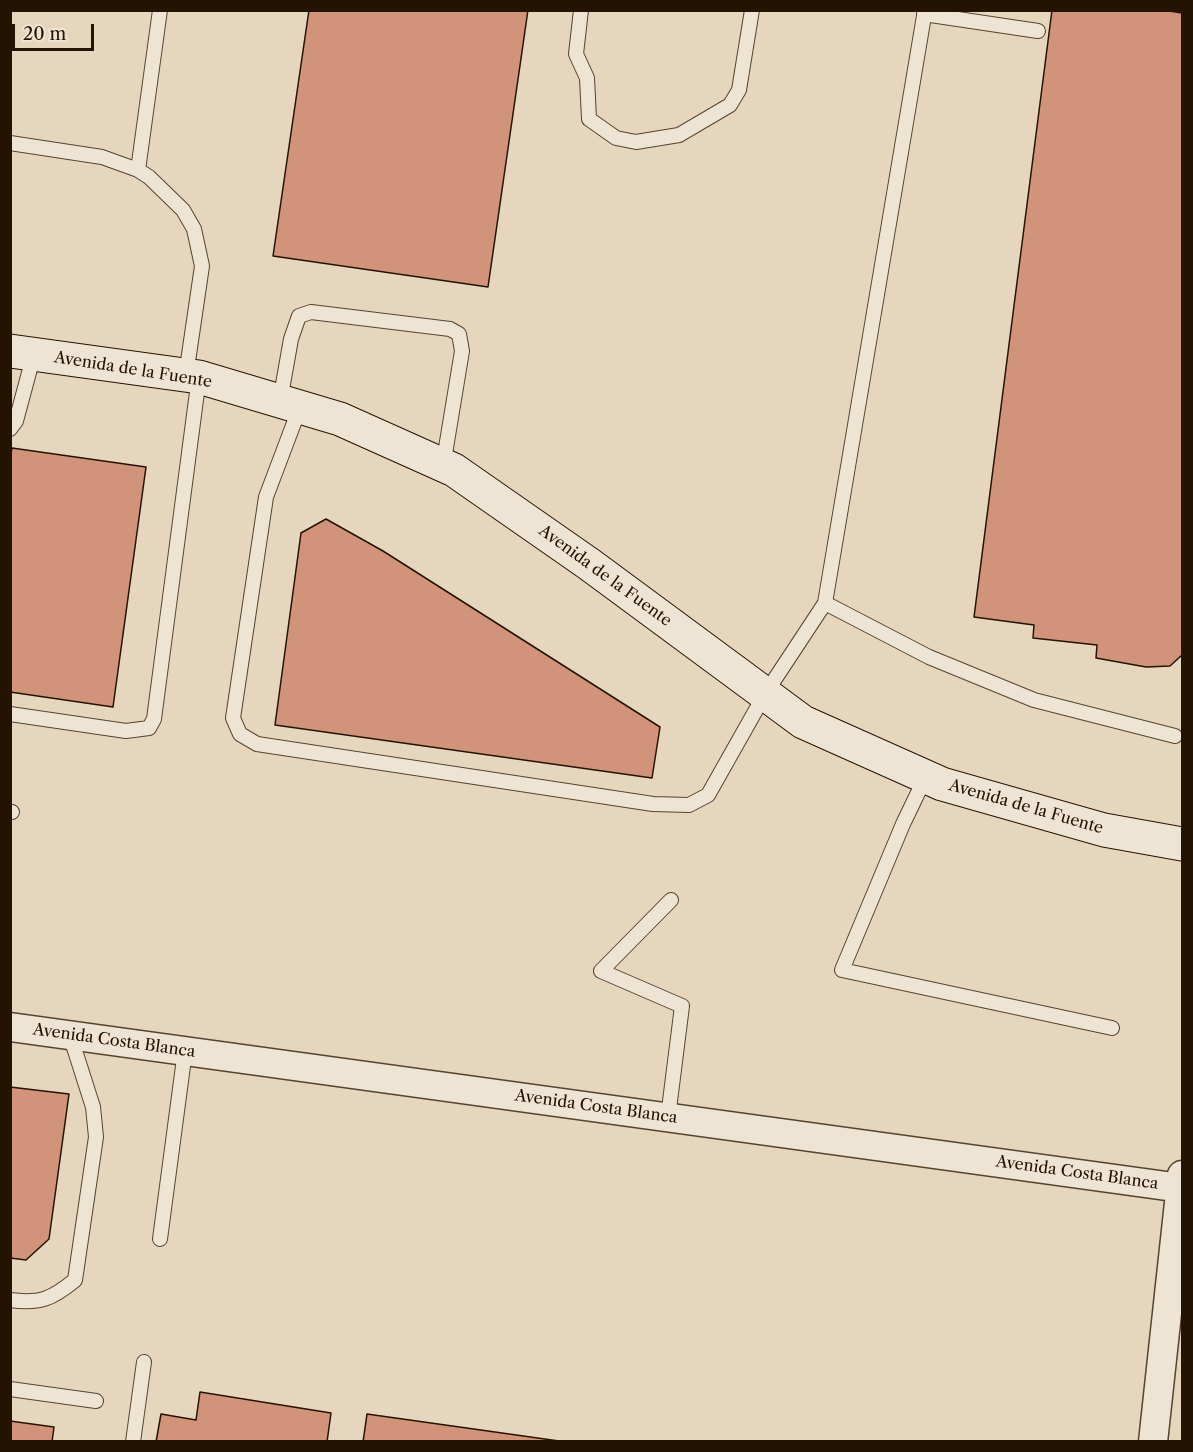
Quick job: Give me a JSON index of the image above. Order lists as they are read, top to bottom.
{
  "streets": {
    "street": ["Avenida de la Fuente", "Avenida Costa Blanca"]
  },
  "scale_bar": "20 m"
}
